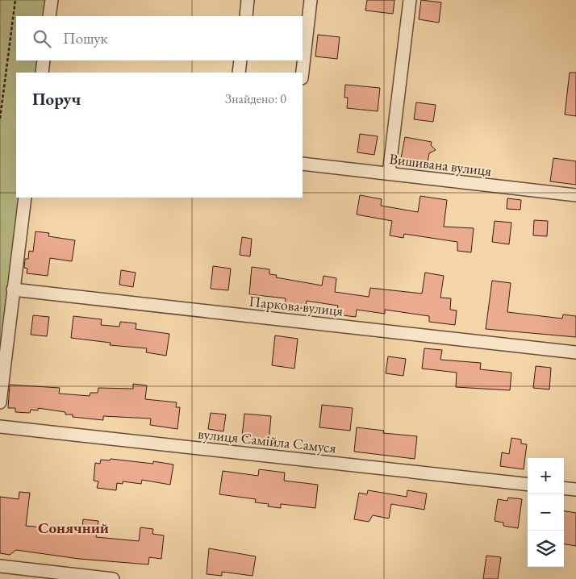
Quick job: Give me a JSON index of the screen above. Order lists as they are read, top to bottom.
{
  "streets": {
    "street": ["Вишивана вулиця", "Паркова вулиця", "вулиця Самійла Самуся"]
  },
  "districts": ["Сонячний"],
  "page": {
    "search": "Пошук",
    "heading": ["Поруч", "Знайдено: 0"],
    "map_buttons": ["+", "−"]
  }
}
